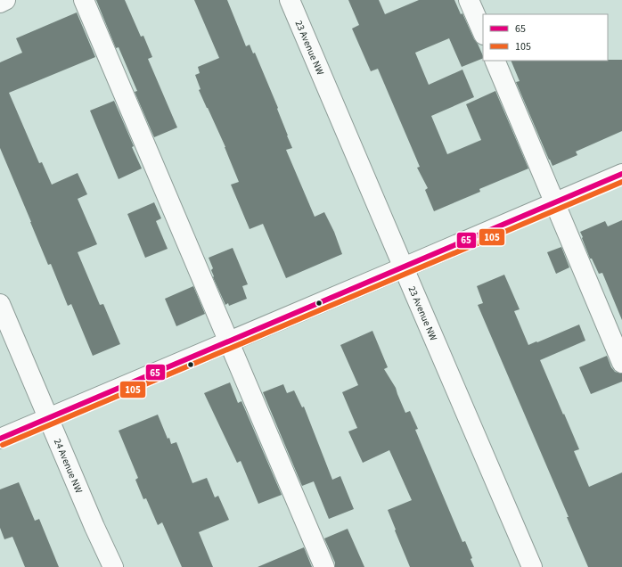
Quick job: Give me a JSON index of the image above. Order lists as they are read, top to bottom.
{
  "streets": {
    "street": ["23 Avenue NW", "24 Avenue NW"]
  },
  "lines": ["transit line 65", "transit line 105"],
  "legend": ["65", "105"]
}
